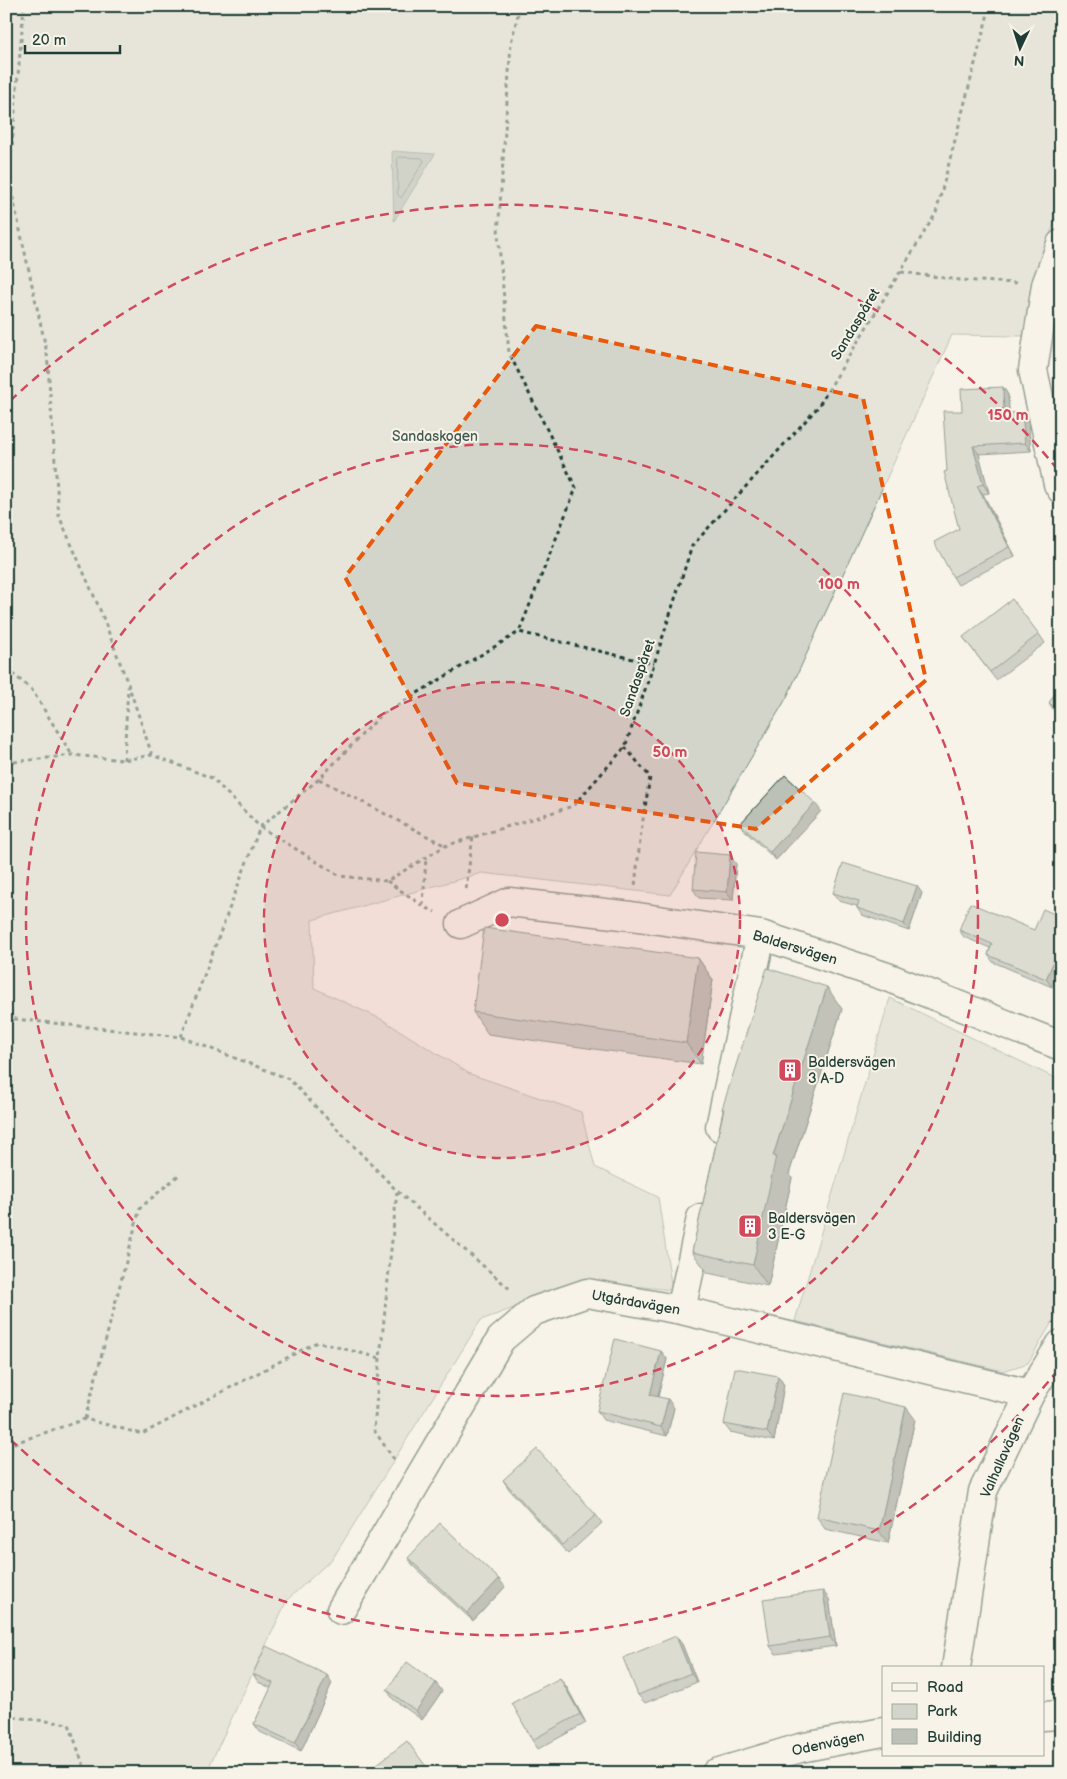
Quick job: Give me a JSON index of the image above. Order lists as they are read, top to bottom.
{
  "streets": {
    "street": [
      "Baldersvägen",
      "Utgårdavägen",
      "Valhallavägen",
      "Odenvägen"
    ],
    "path": ["Sandaspåret"]
  },
  "crossings": [
    ["Utgårdavägen", "Valhallavägen"]
  ],
  "parks": ["Sandaskogen"],
  "places": {
    "building": ["Baldersvägen 3 A-D", "Baldersvägen 3 E-G"]
  },
  "legend": ["Road", "Park", "Building"],
  "scale_bar": "20 m",
  "north": "bottom",
  "rings": ["150 m", "100 m", "50 m"]
}
